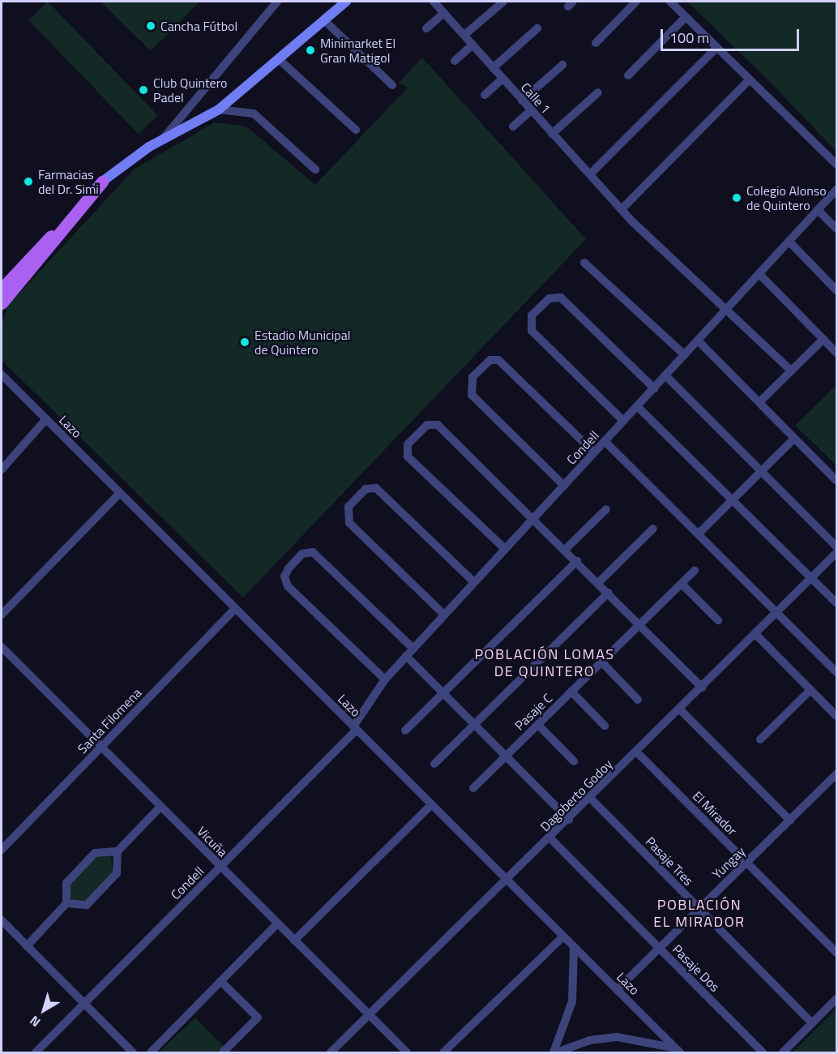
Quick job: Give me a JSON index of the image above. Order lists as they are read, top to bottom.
{
  "streets": {
    "street": [
      "Calle 1",
      "Lazo",
      "Condell",
      "Pasaje C",
      "Santa Filomena",
      "Dagoberto Godoy",
      "El Mirador",
      "Vicuña",
      "Pasaje Tres",
      "Yungay",
      "Pasaje Dos"
    ]
  },
  "crossings": [
    ["Calle 1", "Condell"],
    ["Lazo", "Condell"],
    ["Lazo", "Santa Filomena"],
    ["Lazo", "Dagoberto Godoy"],
    ["Lazo", "Yungay"],
    ["Condell", "Vicuña"],
    ["Santa Filomena", "Vicuña"],
    ["Dagoberto Godoy", "El Mirador"],
    ["Dagoberto Godoy", "Vicuña"],
    ["Dagoberto Godoy", "Pasaje Tres"],
    ["Dagoberto Godoy", "Pasaje Dos"],
    ["El Mirador", "Yungay"],
    ["Pasaje Tres", "Yungay"],
    ["Yungay", "Pasaje Dos"]
  ],
  "districts": ["POBLACIÓN LOMAS DE QUINTERO", "POBLACIÓN EL MIRADOR"],
  "places": [
    "Cancha Fútbol",
    "Minimarket El Gran Matigol",
    "Club Quintero Padel",
    "Farmacias del Dr. Simi",
    "Colegio Alonso de Quintero",
    "Estadio Municipal de Quintero"
  ],
  "scale_bar": "100 m",
  "north": "bottom left"
}
